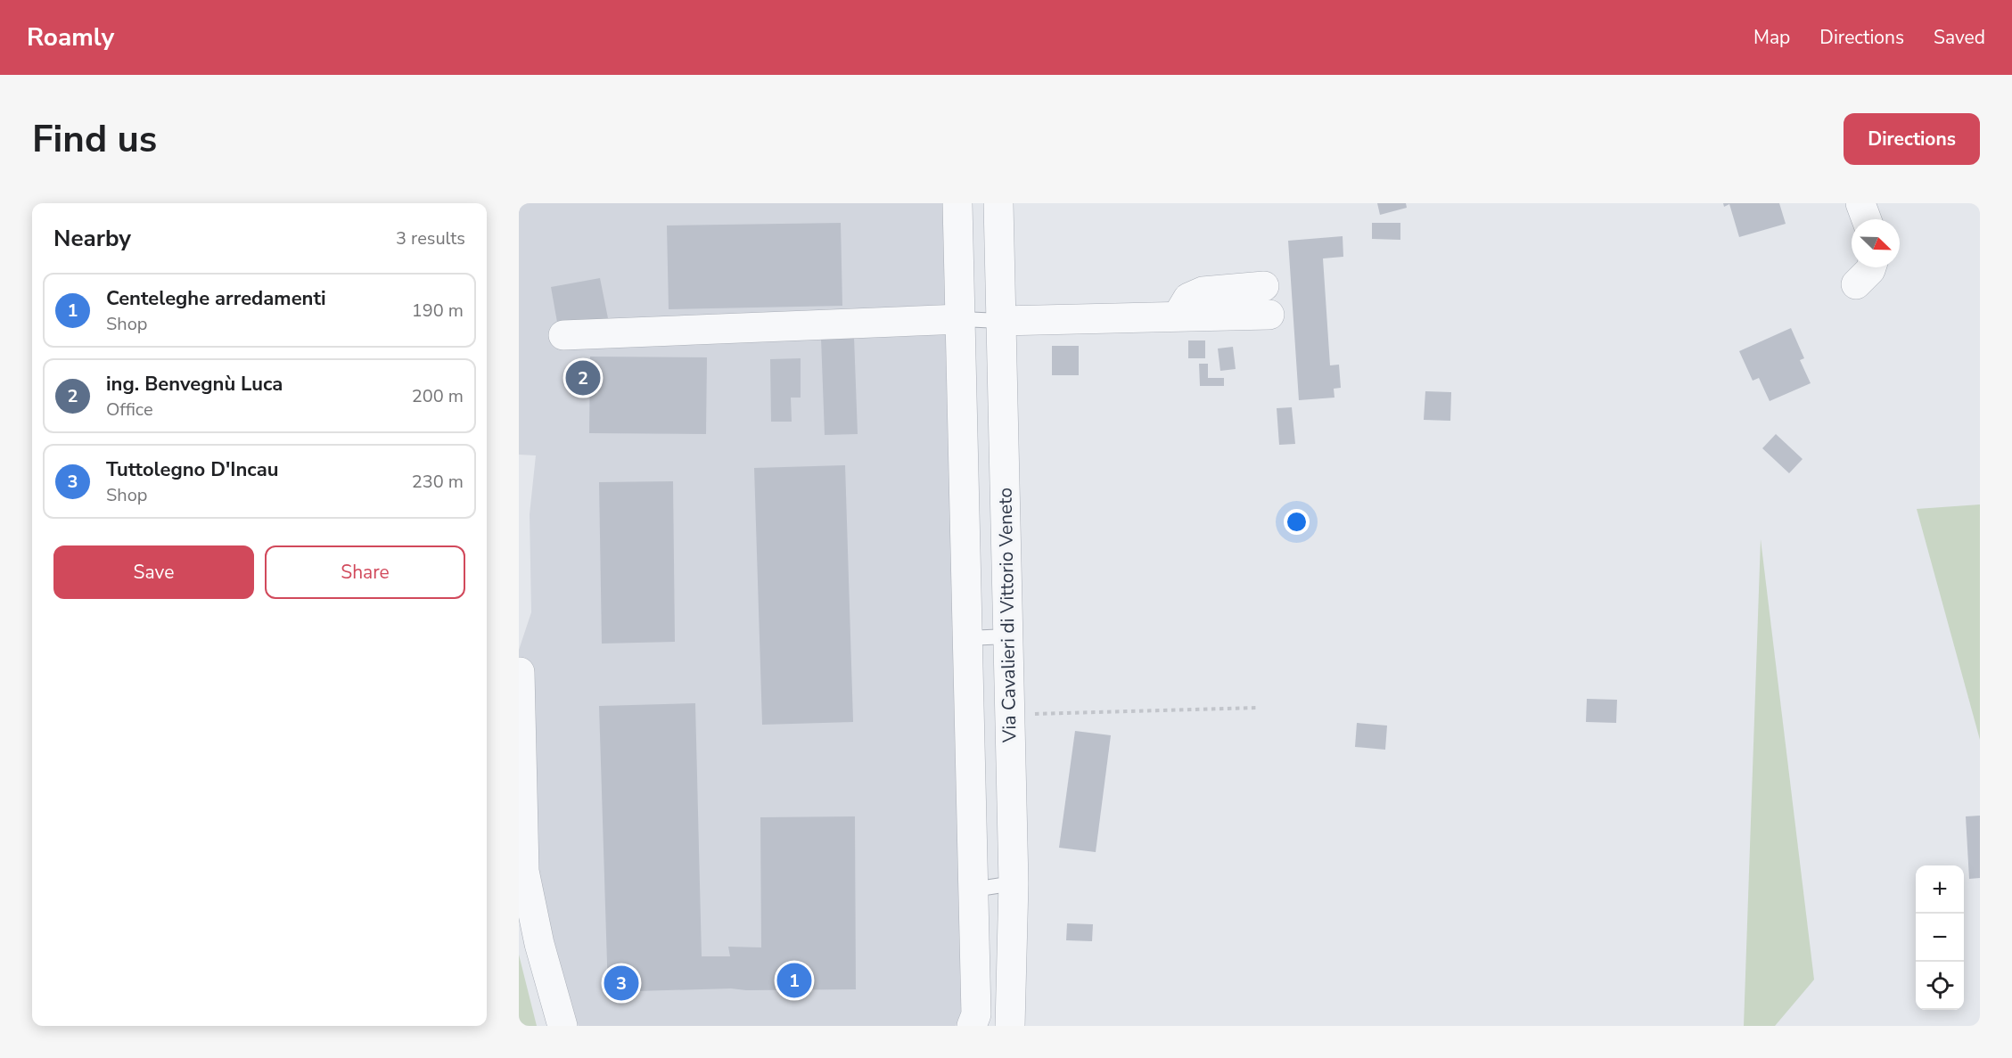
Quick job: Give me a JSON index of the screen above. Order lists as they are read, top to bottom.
{
  "streets": {
    "street": ["Via Cavalieri di Vittorio Veneto"]
  },
  "north": "bottom right",
  "page": {
    "header": "Roamly",
    "nav": ["Map", "Directions", "Saved"],
    "buttons": [
      "Directions",
      ["Save", "Share"]
    ],
    "title": "Find us",
    "heading": ["Nearby", "3 results"],
    "list": [
      {
        "mark": "1",
        "name": "Centeleghe arredamenti",
        "note": "Shop",
        "value": "190 m"
      },
      {
        "mark": "2",
        "name": "ing. Benvegnù Luca",
        "note": "Office",
        "value": "200 m"
      },
      {
        "mark": "3",
        "name": "Tuttolegno D'Incau",
        "note": "Shop",
        "value": "230 m"
      }
    ],
    "pins": ["2", "1", "3"],
    "map_buttons": ["+", "−"]
  }
}
